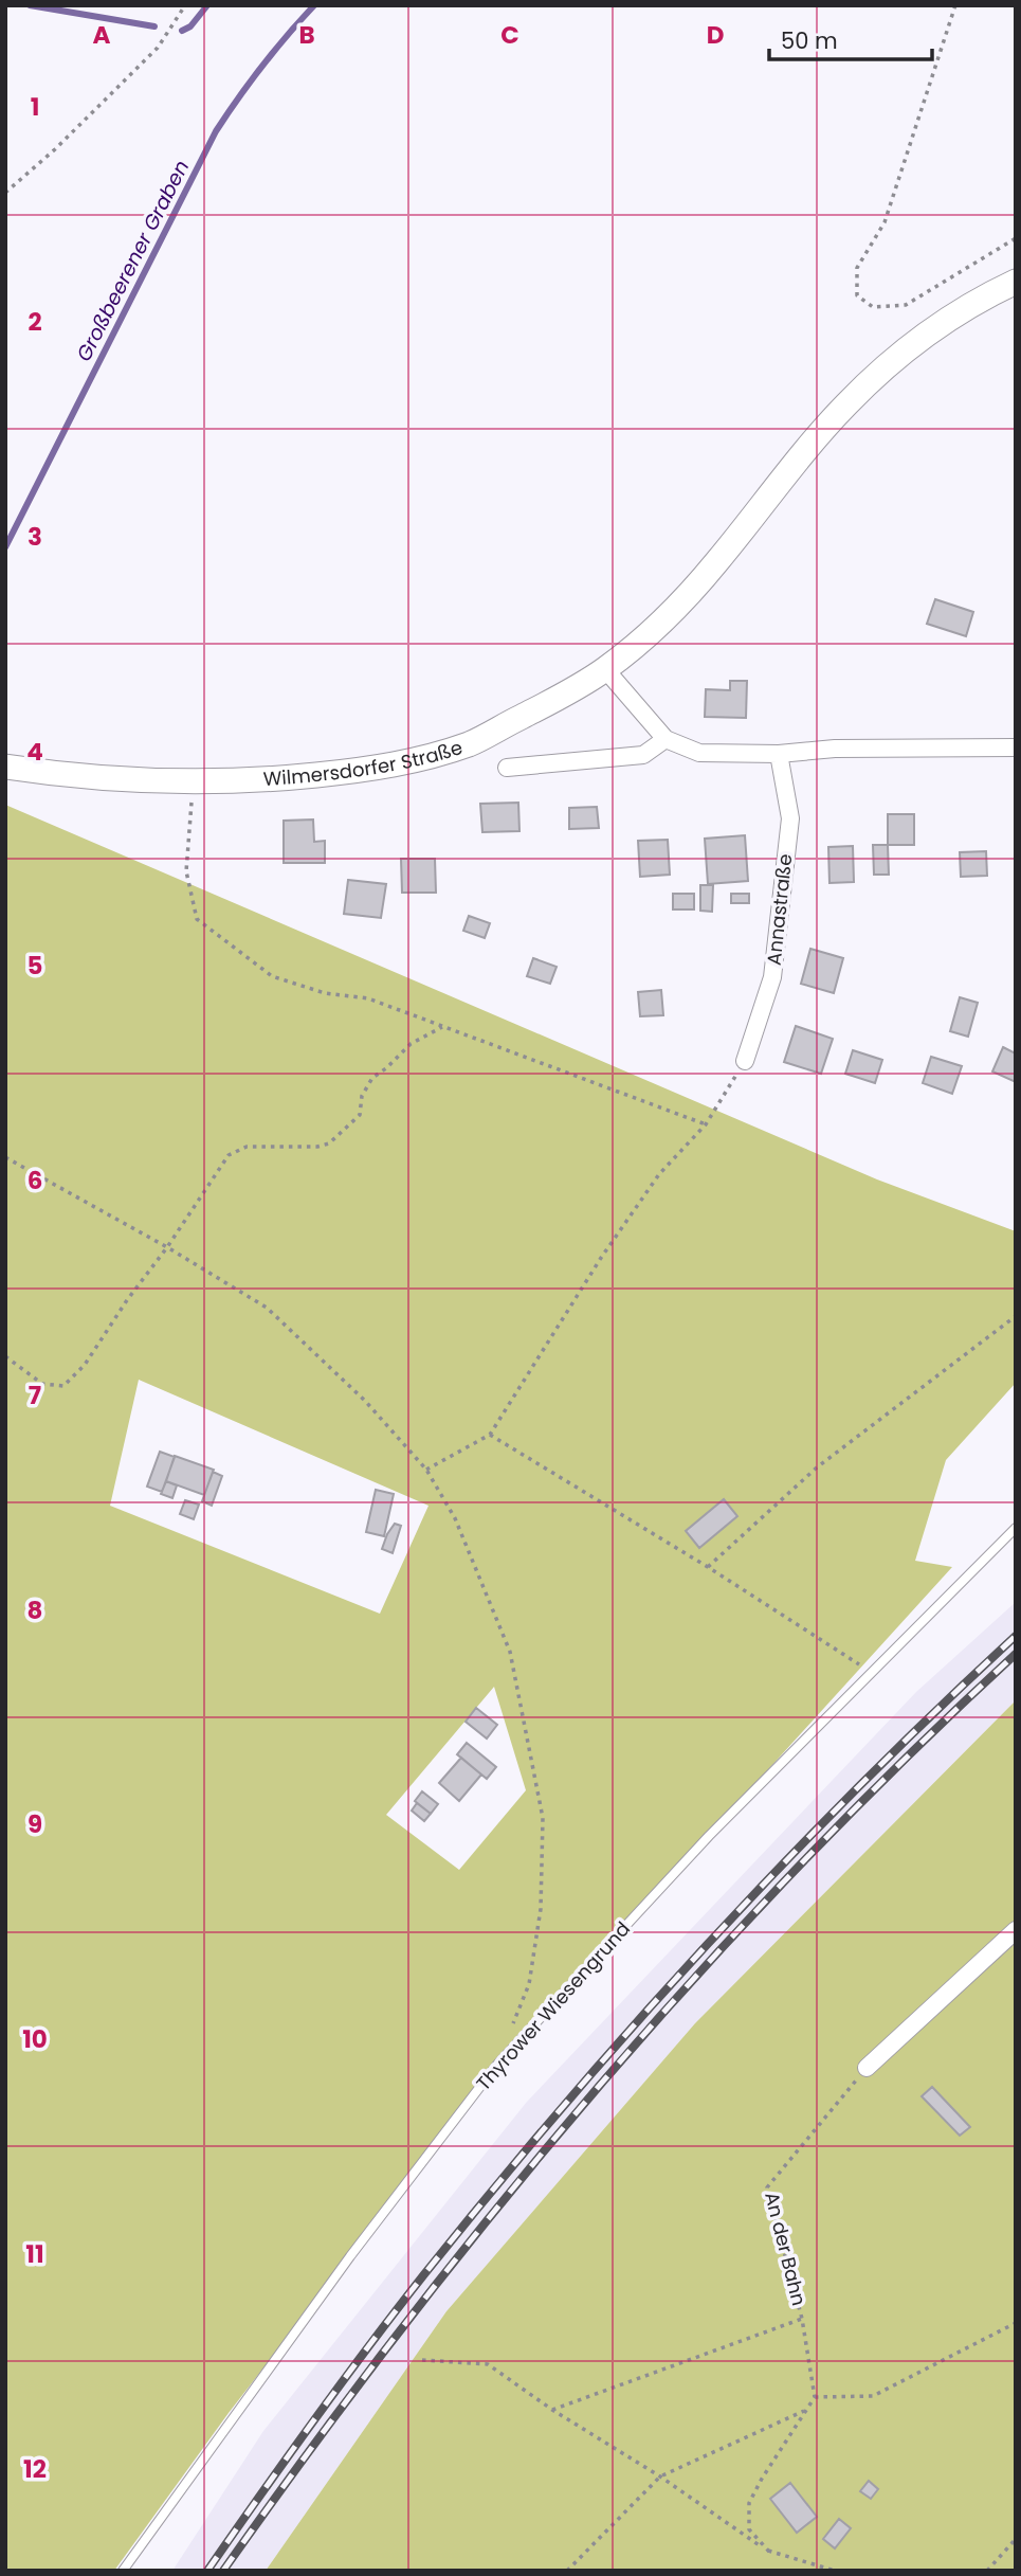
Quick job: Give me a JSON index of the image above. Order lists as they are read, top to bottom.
{
  "streets": {
    "main road": ["Wilmersdorfer Straße"],
    "street": ["Annastraße"],
    "lane": ["Thyrower Wiesengrund"],
    "path": ["An der Bahn"]
  },
  "water": ["Großbeerener Graben"],
  "scale_bar": "50 m",
  "grid": {
    "columns": [
      "A",
      "B",
      "C",
      "D"
    ],
    "rows": [
      "1",
      "2",
      "3",
      "4",
      "5",
      "6",
      "7",
      "8",
      "9",
      "10",
      "11",
      "12"
    ]
  }
}
